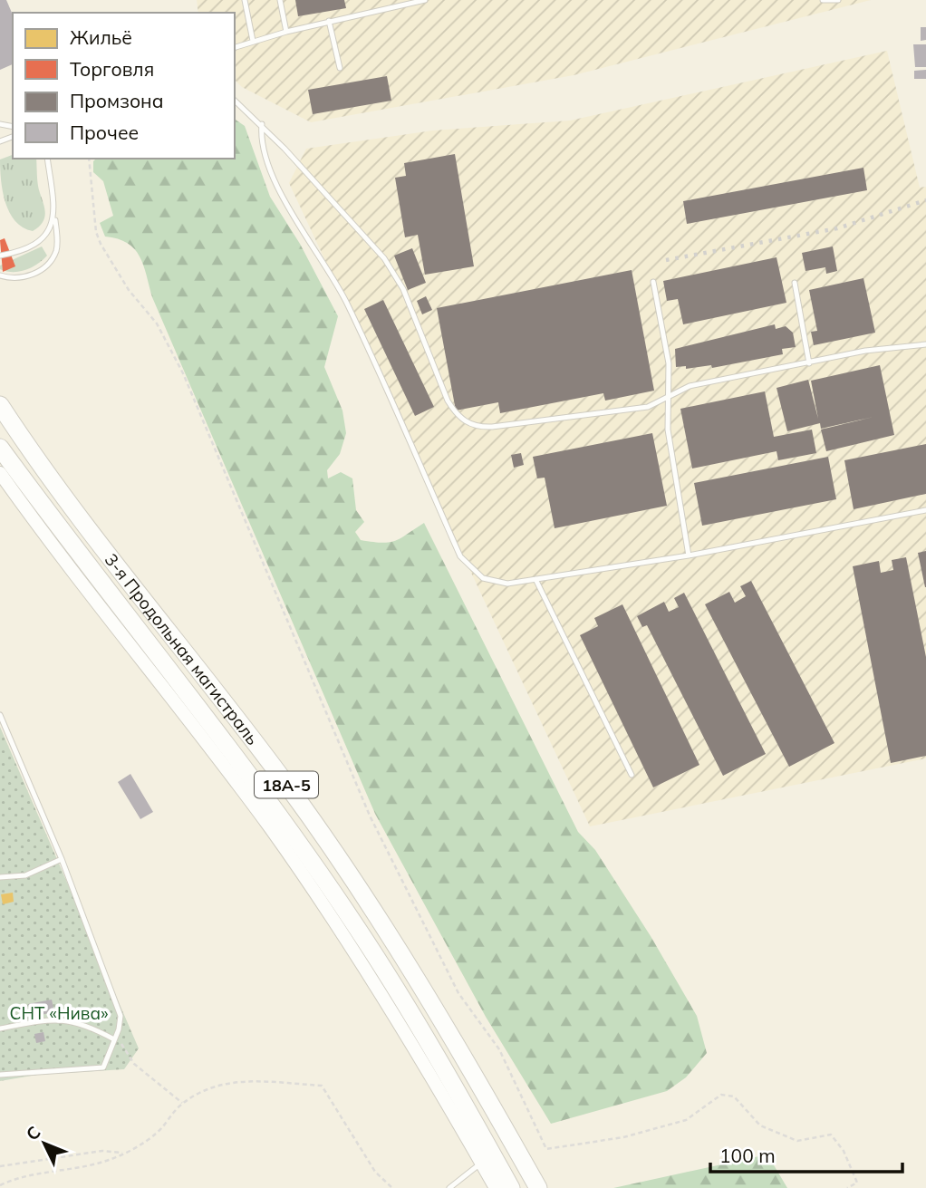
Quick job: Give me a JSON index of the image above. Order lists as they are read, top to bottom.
{
  "streets": {
    "highway": ["3-я Продольная магистраль", "18А-5"]
  },
  "parks": ["СНТ «Нива»"],
  "legend": [
    "Жильё",
    "Торговля",
    "Промзона",
    "Прочее"
  ],
  "scale_bar": "100 m",
  "north": "top left"
}
